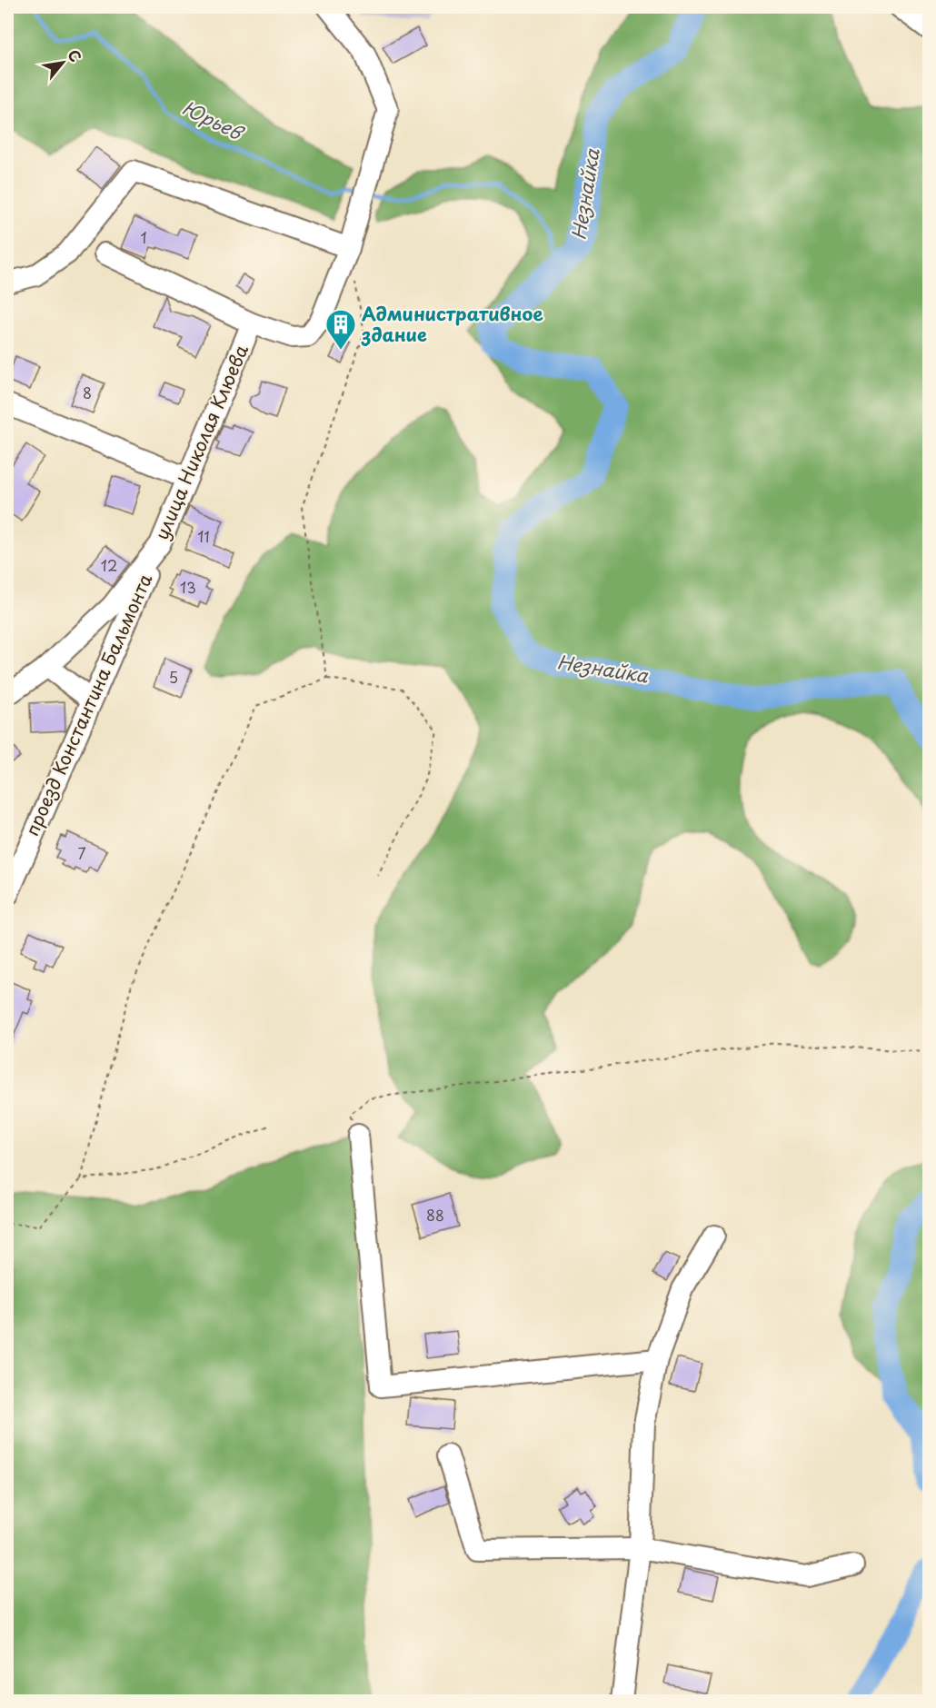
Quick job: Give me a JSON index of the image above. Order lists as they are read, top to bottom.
{
  "streets": {
    "street": ["улица Николая Клюева", "проезд Константина Бальмонта"]
  },
  "crossings": [
    ["улица Николая Клюева", "проезд Константина Бальмонта"]
  ],
  "water": ["Юрьев", "Незнайка"],
  "places": {
    "building": ["Административное здание"]
  },
  "house_numbers": [
    "1",
    "8",
    "11",
    "12",
    "13",
    "5",
    "7",
    "88"
  ],
  "north": "top right"
}
